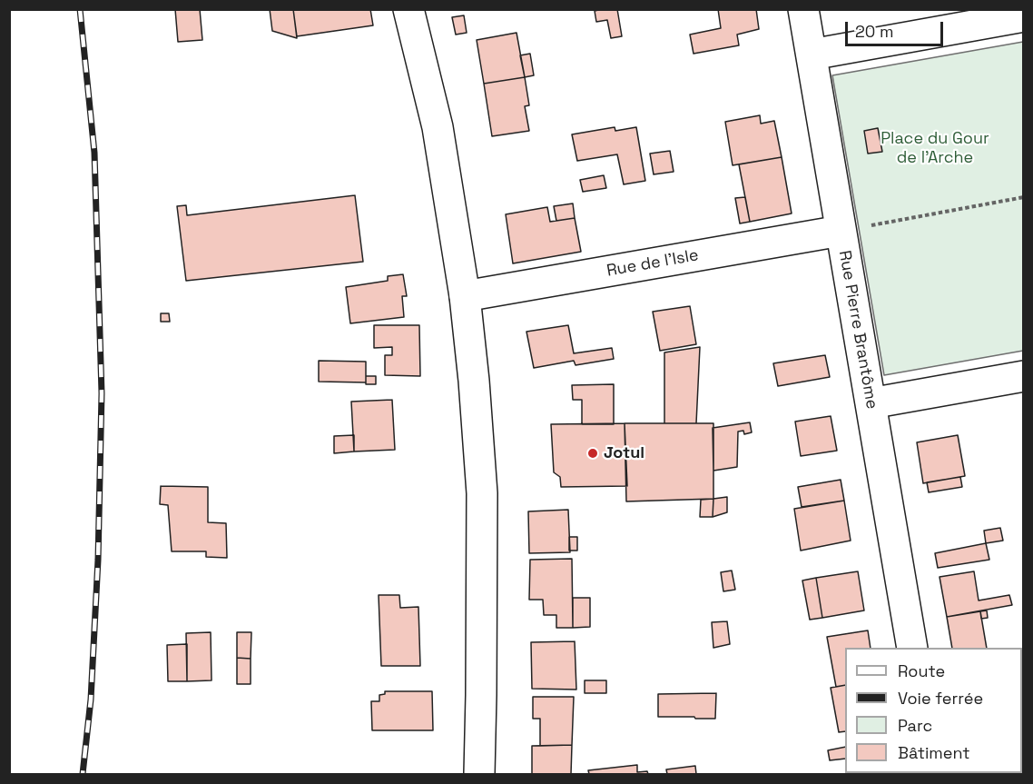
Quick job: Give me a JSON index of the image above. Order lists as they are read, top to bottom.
{
  "streets": {
    "street": ["Rue de l'Isle", "Rue Pierre Brantôme"]
  },
  "crossings": [
    ["Rue de l'Isle", "Rue Pierre Brantôme"]
  ],
  "parks": ["Place du Gour de l'Arche"],
  "places": ["Jotul"],
  "legend": [
    "Route",
    "Voie ferrée",
    "Parc",
    "Bâtiment"
  ],
  "scale_bar": "20 m"
}
